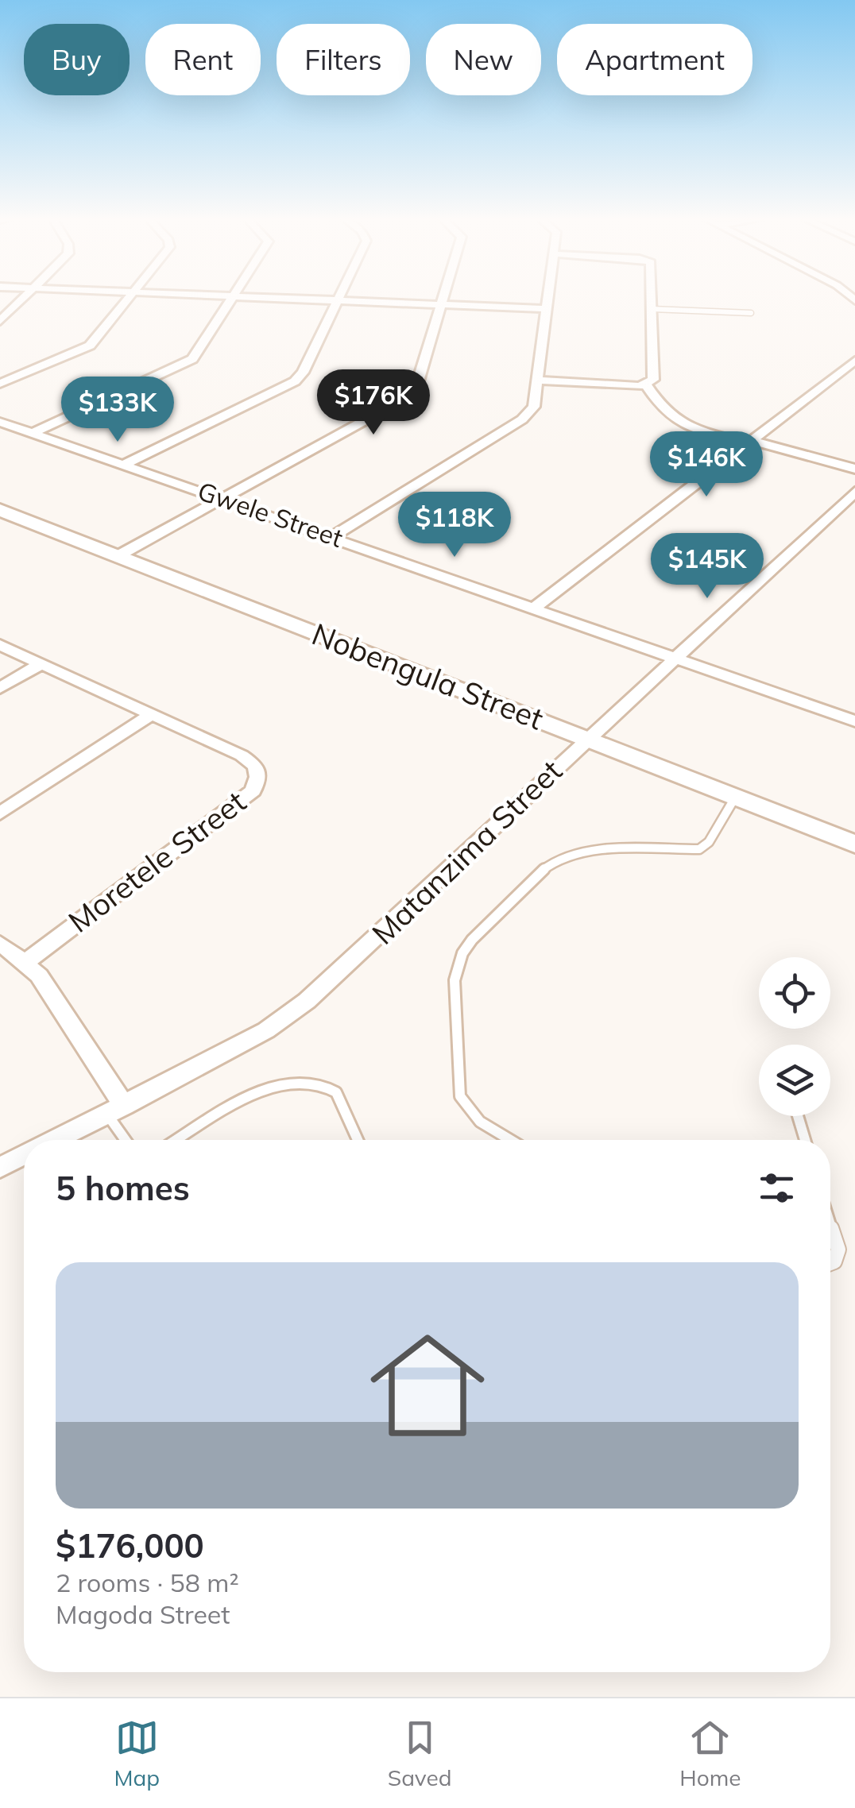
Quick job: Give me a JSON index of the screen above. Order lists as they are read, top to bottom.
{
  "streets": {
    "street": [
      "Gwele Street",
      "Nobengula Street",
      "Matanzima Street",
      "Moretele Street"
    ]
  },
  "crossings": [
    ["Gwele Street", "Matanzima Street"],
    ["Nobengula Street", "Matanzima Street"]
  ],
  "page": {
    "chip": [
      "Buy",
      "Rent",
      "Filters",
      "New",
      "Apartment"
    ],
    "price": [
      "$176K",
      "$133K",
      "$146K",
      "$118K",
      "$145K"
    ],
    "heading": "5 homes",
    "list": [
      {
        "name": "$176,000",
        "note": "2 rooms · 58 m² · Magoda Street"
      }
    ],
    "tabs": ["Map", "Saved", "Home"]
  }
}
